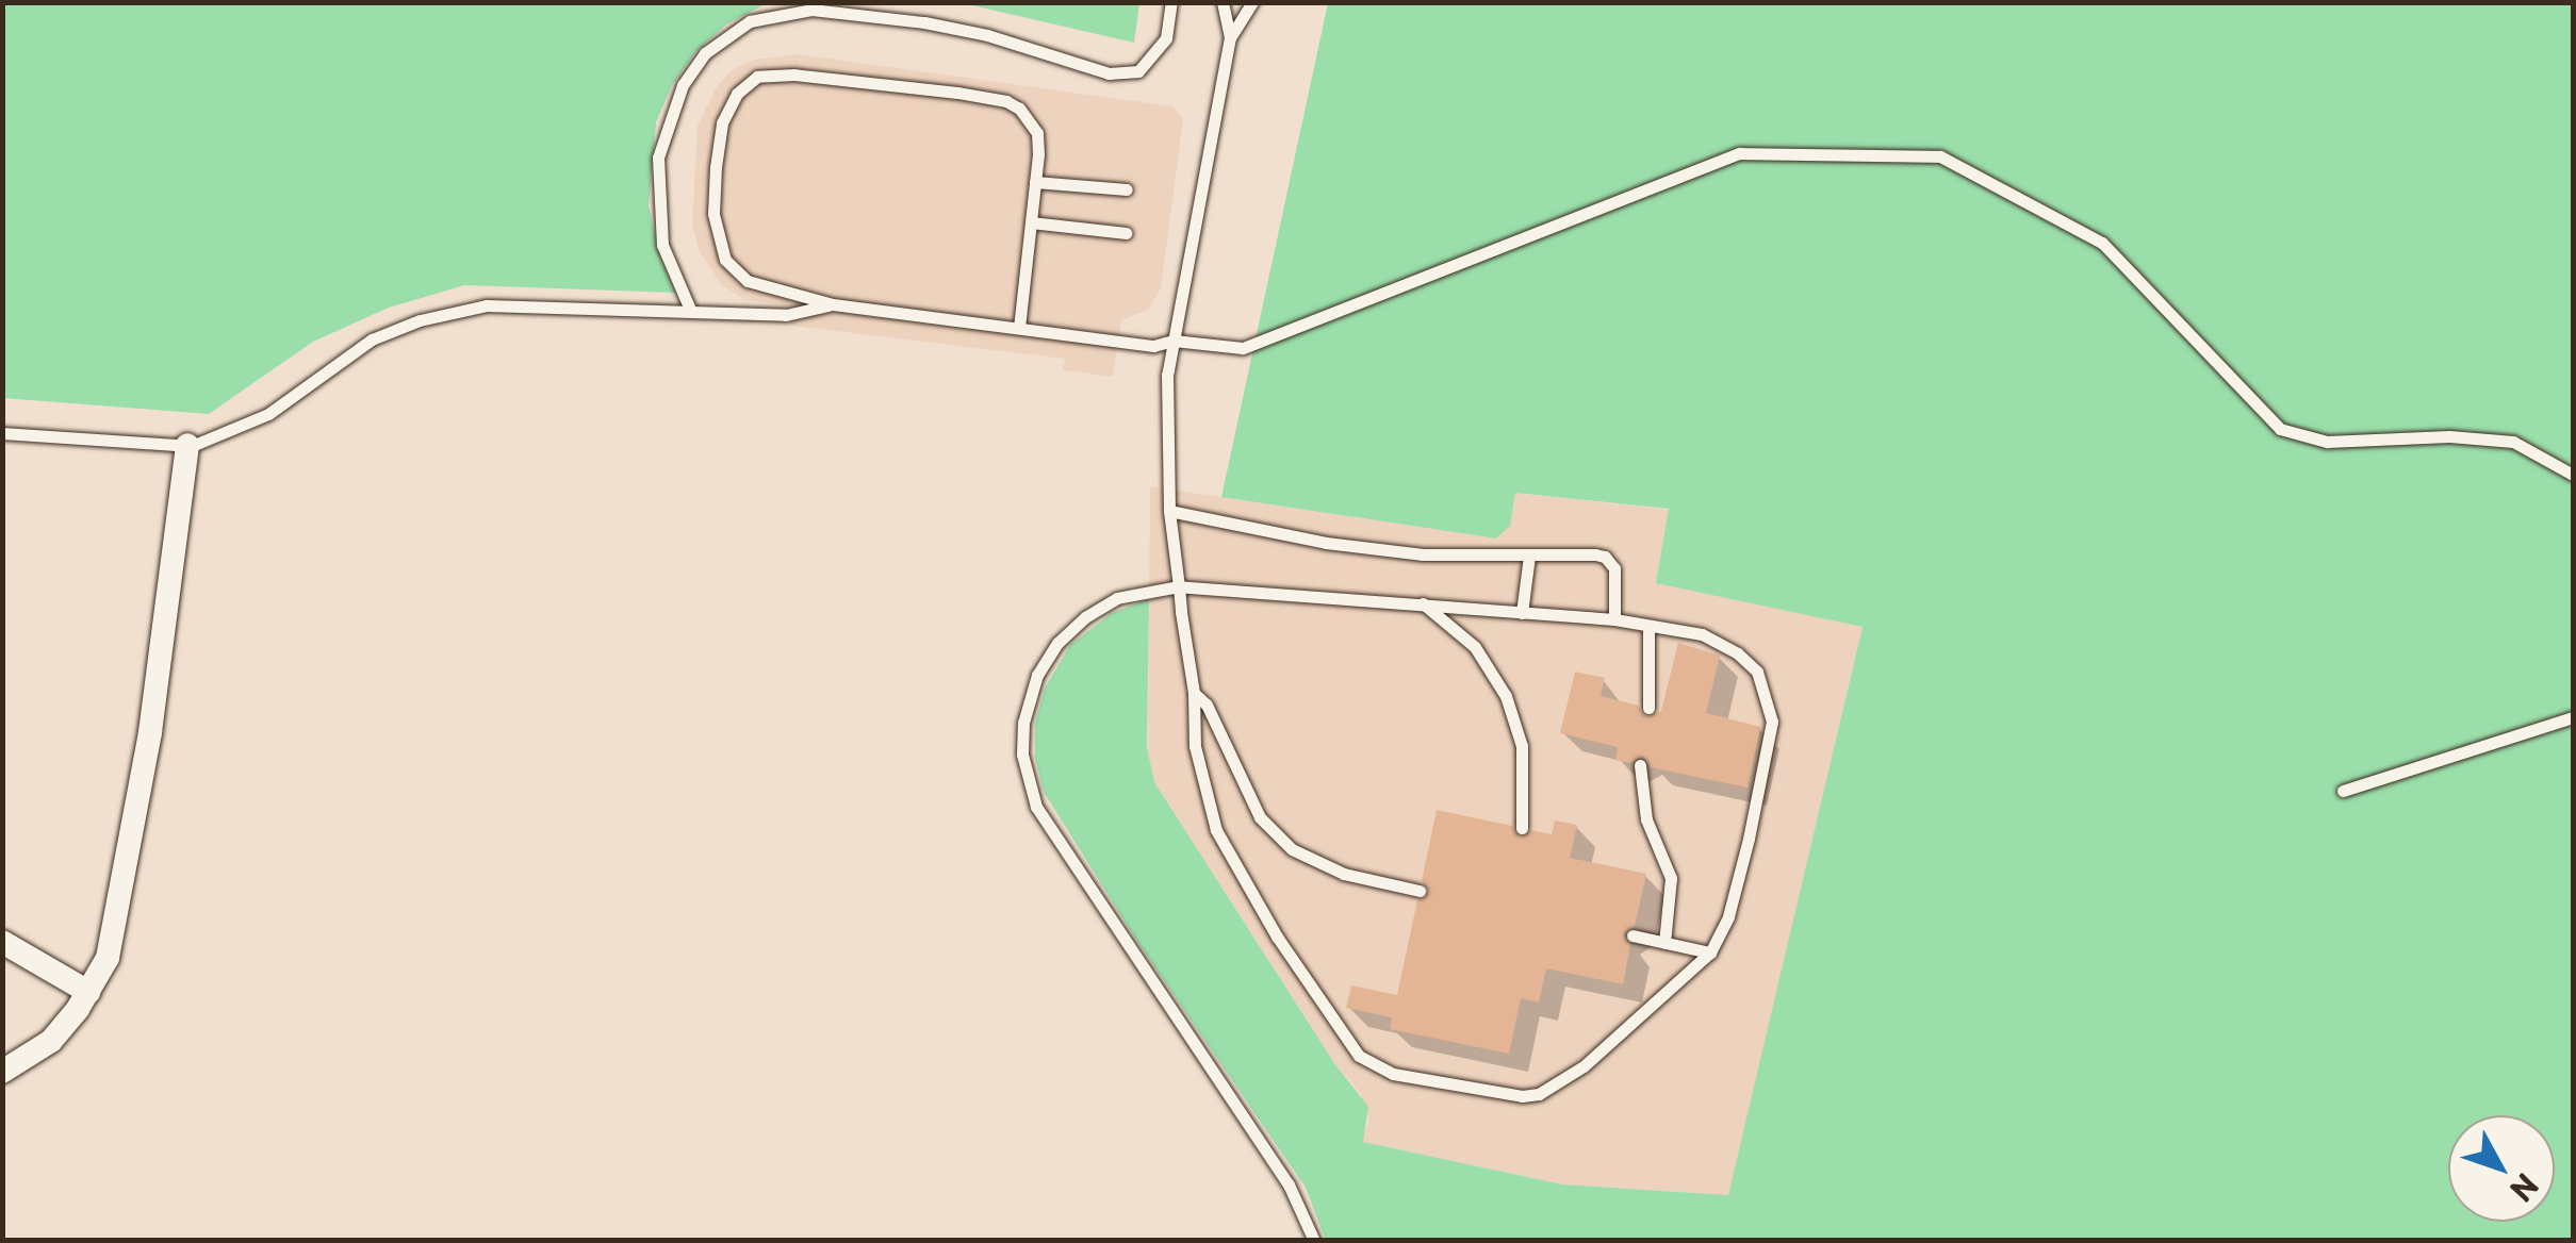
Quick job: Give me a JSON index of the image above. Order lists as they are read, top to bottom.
{
  "north": "bottom right"
}
